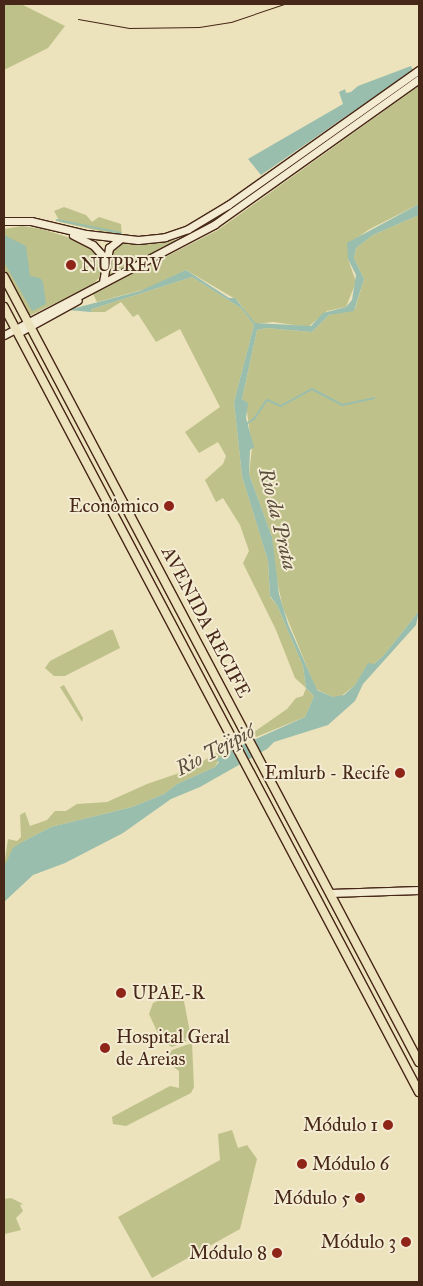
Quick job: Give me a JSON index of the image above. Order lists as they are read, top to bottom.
{
  "streets": {
    "main road": ["AVENIDA RECIFE"]
  },
  "water": ["Rio da Prata", "Rio Tejipió"],
  "places": [
    "NUPREV",
    "Econômico",
    "Emlurb - Recife",
    "UPAE-R",
    "Hospital Geral de Areias",
    "Módulo 1",
    "Módulo 6",
    "Módulo 5",
    "Módulo 3",
    "Módulo 8"
  ]
}
